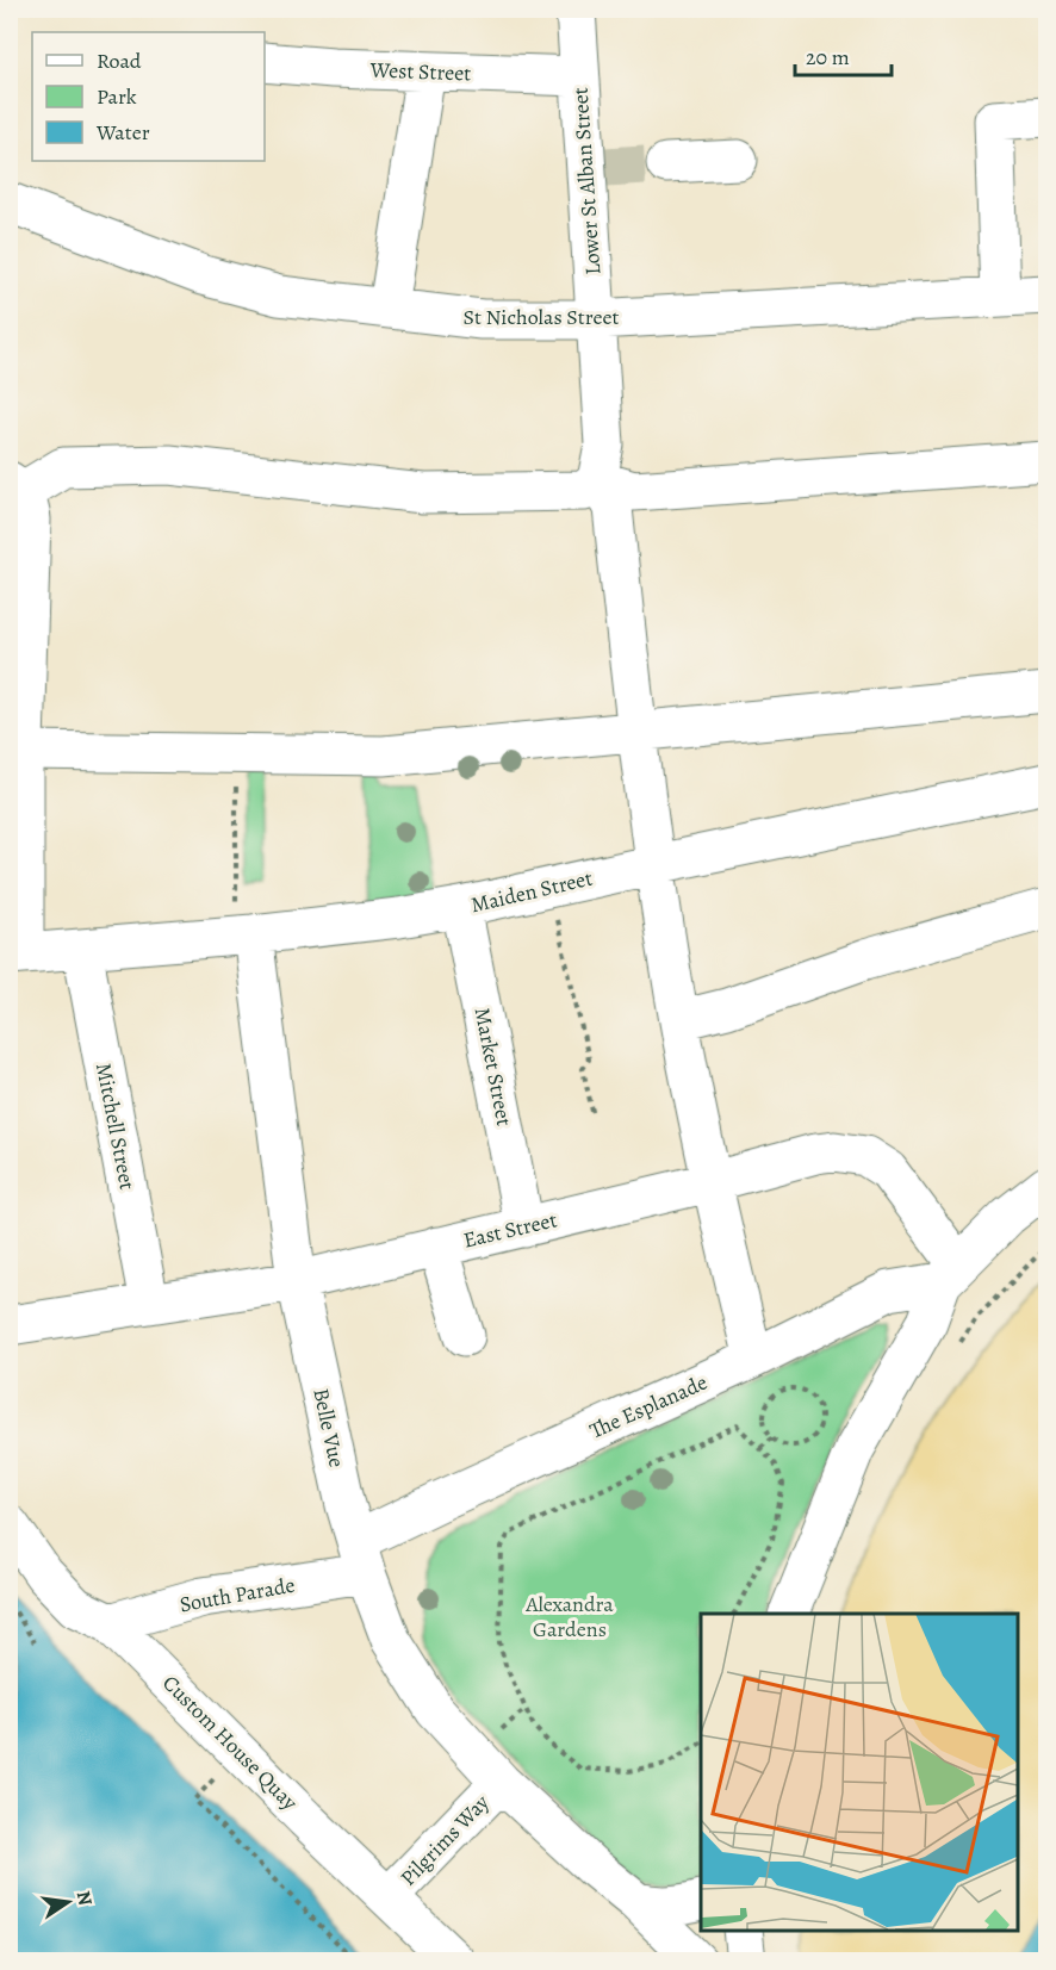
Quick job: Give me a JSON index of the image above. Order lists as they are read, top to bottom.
{
  "streets": {
    "street": [
      "West Street",
      "Lower St Alban Street",
      "St Nicholas Street",
      "Maiden Street",
      "Market Street",
      "Mitchell Street",
      "East Street",
      "The Esplanade",
      "Belle Vue",
      "South Parade",
      "Custom House Quay",
      "Pilgrims Way"
    ]
  },
  "crossings": [
    ["West Street", "Lower St Alban Street"],
    ["Lower St Alban Street", "St Nicholas Street"],
    ["Maiden Street", "Market Street"],
    ["Maiden Street", "Mitchell Street"],
    ["Maiden Street", "Belle Vue"],
    ["Market Street", "East Street"],
    ["Mitchell Street", "East Street"],
    ["East Street", "The Esplanade"],
    ["East Street", "Belle Vue"],
    ["The Esplanade", "Belle Vue"],
    ["The Esplanade", "South Parade"],
    ["Belle Vue", "South Parade"],
    ["South Parade", "Custom House Quay"],
    ["Custom House Quay", "Pilgrims Way"]
  ],
  "parks": ["Alexandra Gardens"],
  "legend": ["Road", "Park", "Water"],
  "scale_bar": "20 m",
  "north": "right"
}
